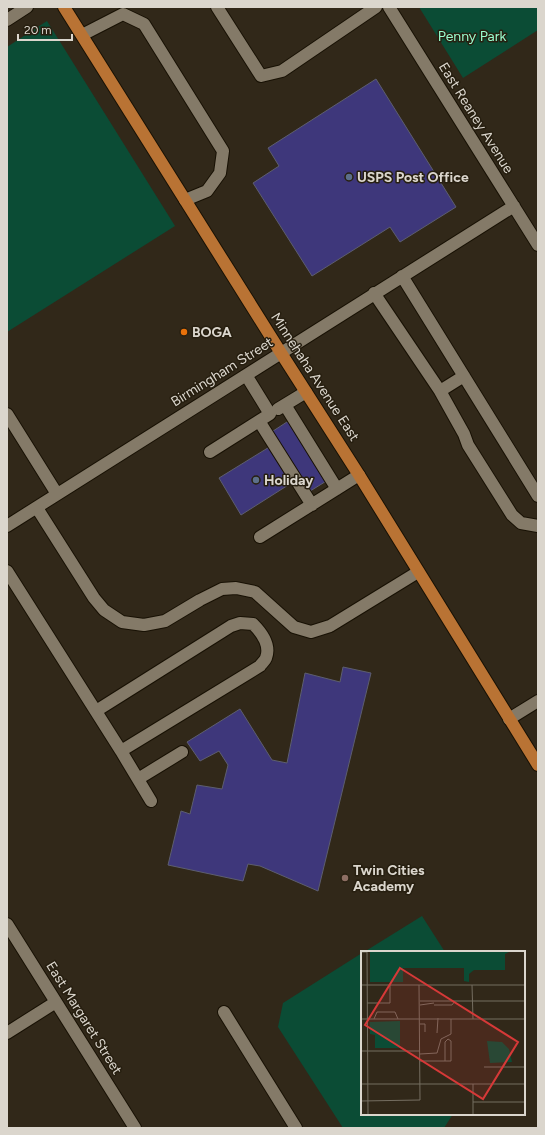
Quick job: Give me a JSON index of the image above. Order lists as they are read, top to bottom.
{
  "streets": {
    "main road": ["Minnehaha Avenue East"],
    "street": ["East Reaney Avenue", "Birmingham Street", "East Margaret Street"]
  },
  "crossings": [
    ["East Reaney Avenue", "Birmingham Street"],
    ["Birmingham Street", "Minnehaha Avenue East"]
  ],
  "parks": ["Penny Park"],
  "places": [
    "USPS Post Office",
    "BOGA",
    "Holiday",
    "Twin Cities Academy"
  ],
  "scale_bar": "20 m"
}
